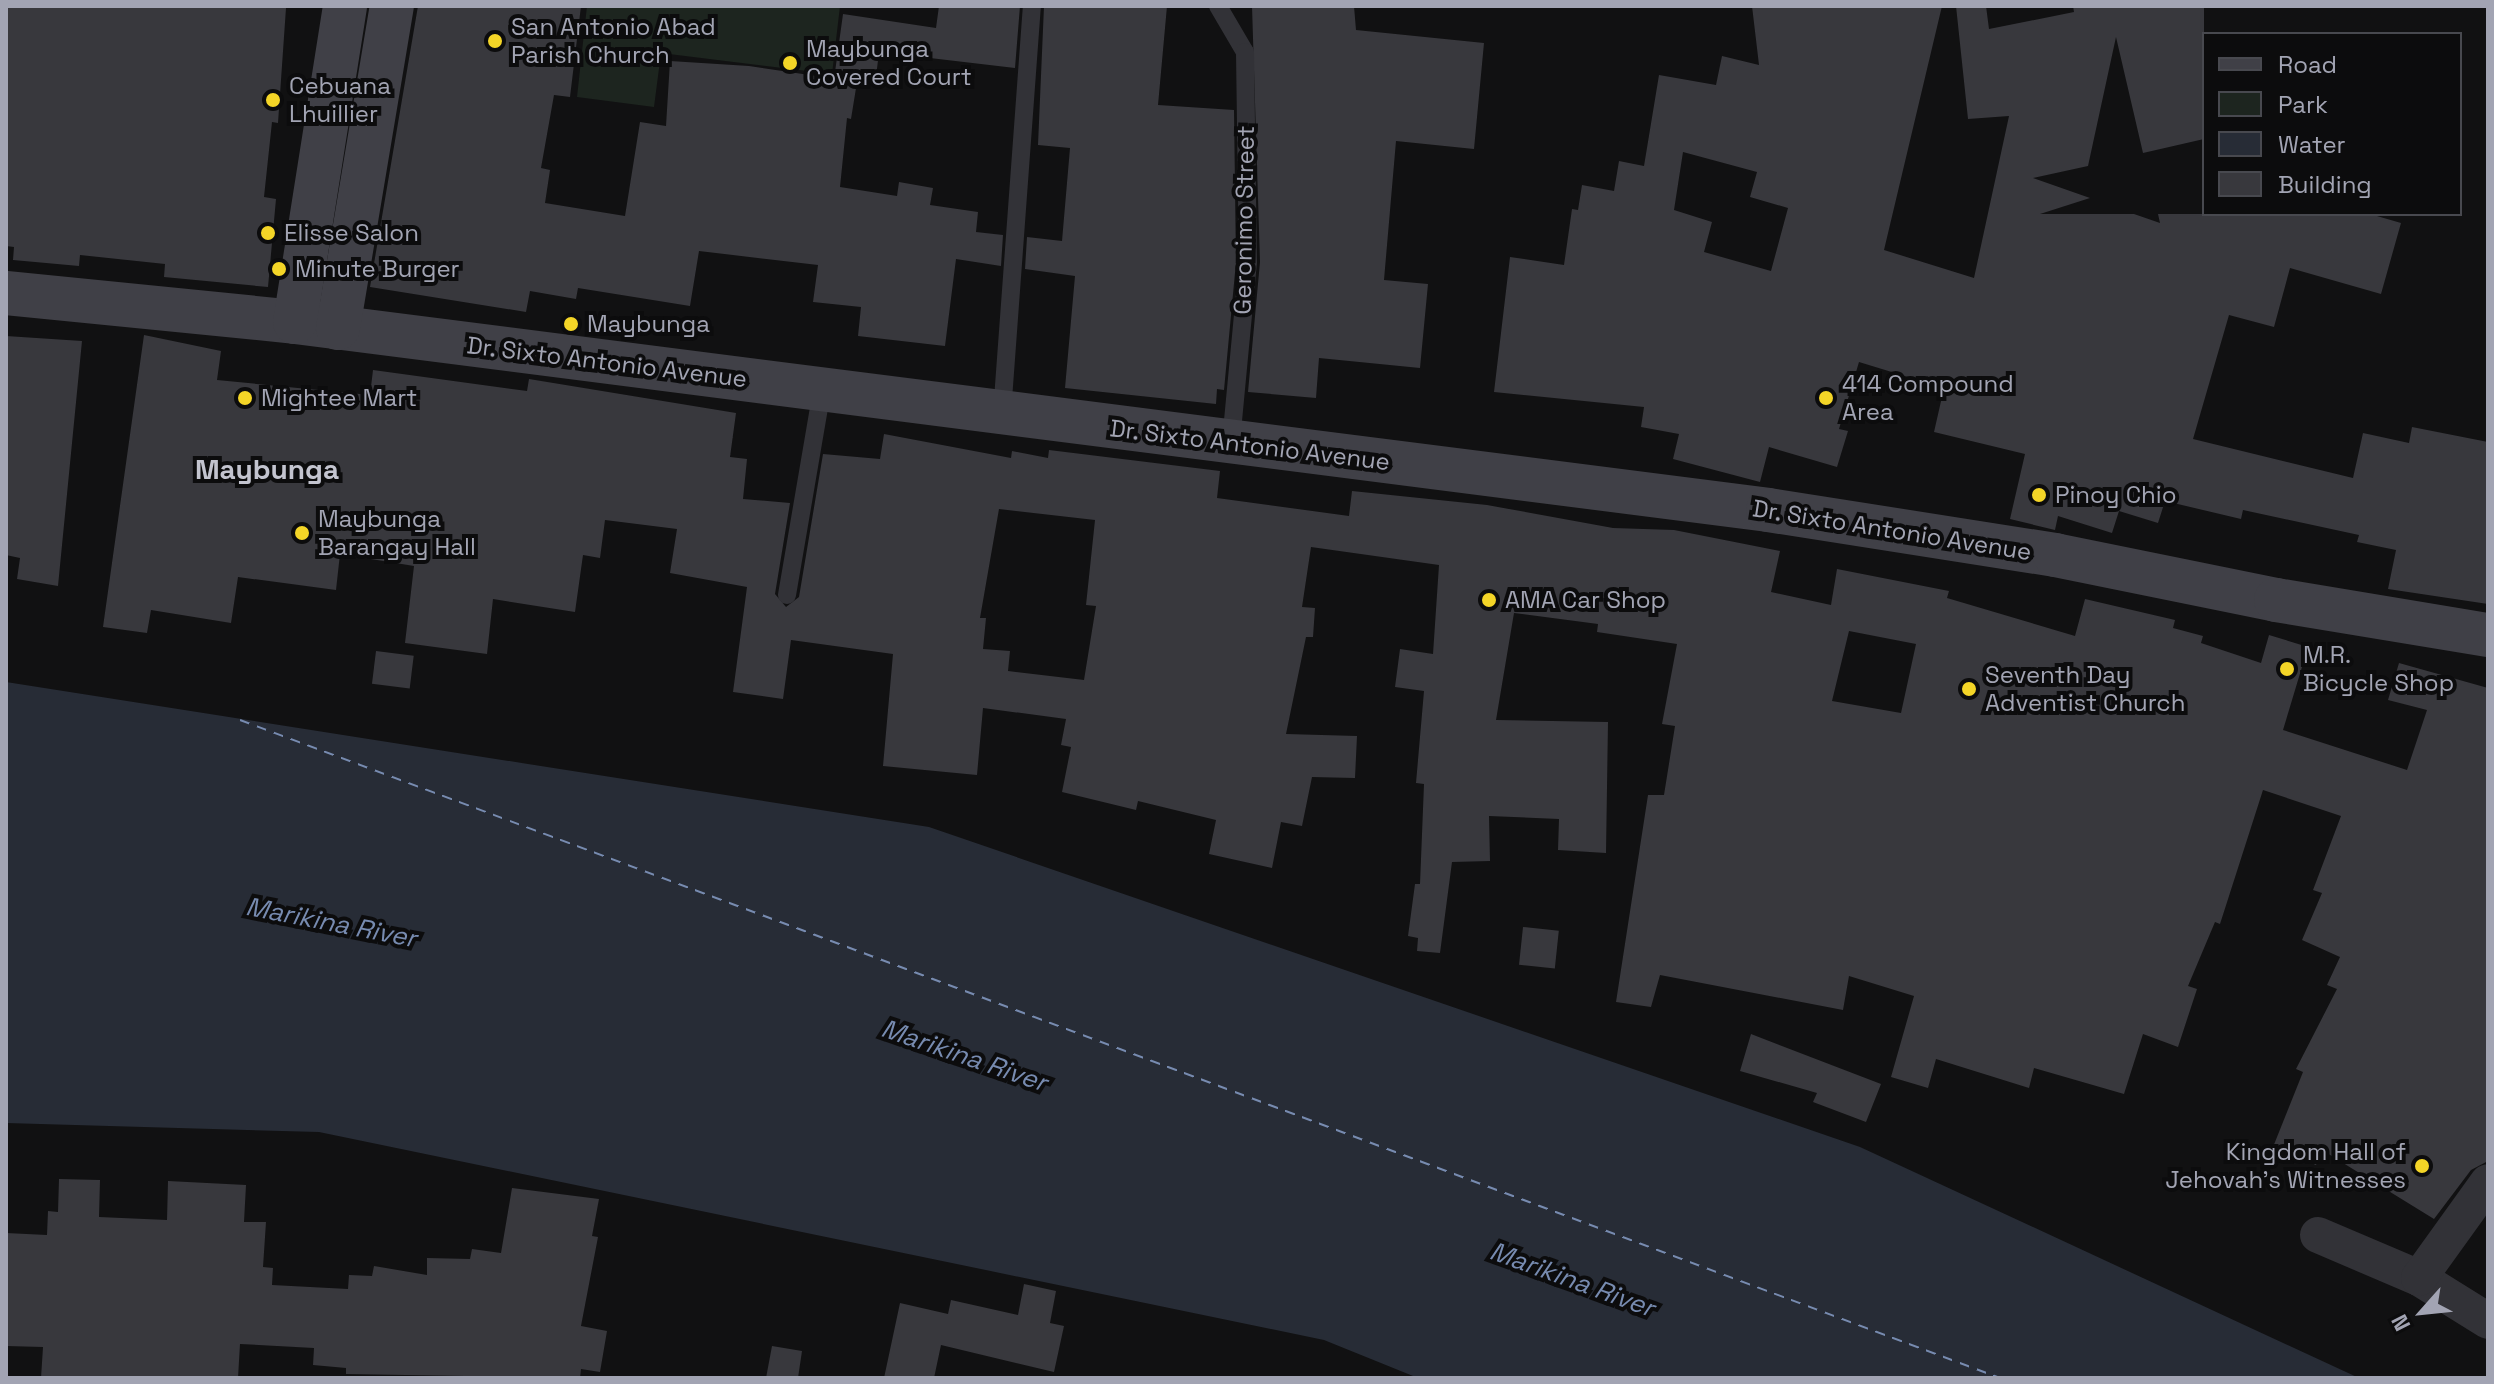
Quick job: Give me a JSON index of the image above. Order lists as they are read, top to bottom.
{
  "streets": {
    "main road": ["Dr. Sixto Antonio Avenue"],
    "lane": ["Geronimo Street"]
  },
  "crossings": [
    ["Geronimo Street", "Dr. Sixto Antonio Avenue"]
  ],
  "districts": ["Maybunga"],
  "water": ["Marikina River"],
  "places": [
    "San Antonio Abad Parish Church",
    "Maybunga Covered Court",
    "Cebuana Lhuillier",
    "Elisse Salon",
    "Minute Burger",
    "Maybunga",
    "Mightee Mart",
    "414 Compound Area",
    "Pinoy Chio",
    "Maybunga Barangay Hall",
    "AMA Car Shop",
    "M.R. Bicycle Shop",
    "Seventh Day Adventist Church",
    "Kingdom Hall of Jehovah's Witnesses"
  ],
  "legend": [
    "Road",
    "Park",
    "Water",
    "Building"
  ],
  "north": "bottom left"
}
